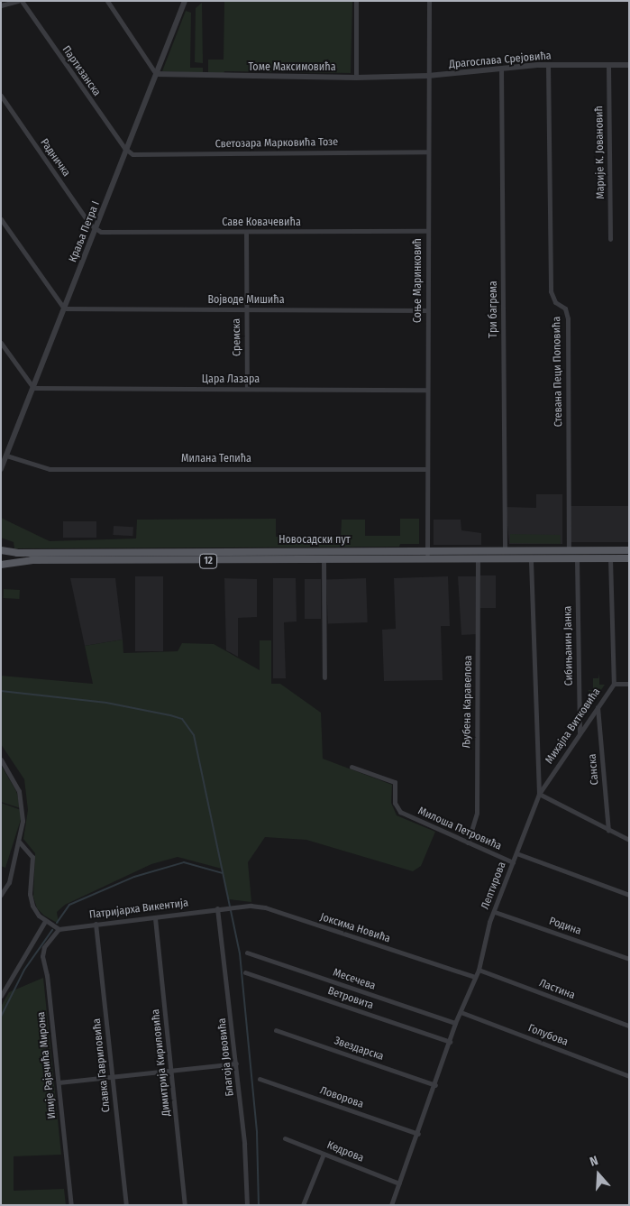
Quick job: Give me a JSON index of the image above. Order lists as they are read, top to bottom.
{
  "streets": {
    "main road": ["Новосадски пут", "12"],
    "street": [
      "Драгослава Срејовића",
      "Томе Максимовића",
      "Партизанска",
      "Светозара Марковића Тозе",
      "Марије К. Јовановић",
      "Радничка",
      "Саве Ковачевића",
      "Краља Петра I",
      "Соње Маринковић",
      "Војводе Мишића",
      "Три багрема",
      "Сремска",
      "Стевана Пеци Поповића",
      "Цара Лазара",
      "Милана Тепића",
      "Сибињанин Јанка",
      "Љубена Каравелова",
      "Михајла Витковића",
      "Санска",
      "Милоша Петровића",
      "Лептирова",
      "Патријарха Викентија",
      "Родина",
      "Јоксима Новића",
      "Месечева",
      "Ластина",
      "Ветровита",
      "Голубова",
      "Звездарска",
      "Благоја Јововића",
      "Димитрија Кириловића",
      "Илије Рајачића Мирона",
      "Славка Гавриловића",
      "Ловорова",
      "Кедрова"
    ]
  },
  "crossings": [
    ["Драгослава Срејовића", "Томе Максимовића"],
    ["Драгослава Срејовића", "Марије К. Јовановић"],
    ["Драгослава Срејовића", "Соње Маринковић"],
    ["Драгослава Срејовића", "Три багрема"],
    ["Драгослава Срејовића", "Стевана Пеци Поповића"],
    ["Томе Максимовића", "Краља Петра I"],
    ["Томе Максимовића", "Соње Маринковић"],
    ["Партизанска", "Светозара Марковића Тозе"],
    ["Партизанска", "Краља Петра I"],
    ["Светозара Марковића Тозе", "Краља Петра I"],
    ["Светозара Марковића Тозе", "Соње Маринковић"],
    ["Радничка", "Саве Ковачевића"],
    ["Радничка", "Краља Петра I"],
    ["Саве Ковачевића", "Краља Петра I"],
    ["Саве Ковачевића", "Соње Маринковић"],
    ["Саве Ковачевића", "Сремска"],
    ["Краља Петра I", "Војводе Мишића"],
    ["Краља Петра I", "Цара Лазара"],
    ["Краља Петра I", "Милана Тепића"],
    ["Соње Маринковић", "Војводе Мишића"],
    ["Соње Маринковић", "Цара Лазара"],
    ["Соње Маринковић", "Милана Тепића"],
    ["Соње Маринковић", "Новосадски пут"],
    ["Војводе Мишића", "Сремска"],
    ["Три багрема", "Новосадски пут"],
    ["Сремска", "Цара Лазара"],
    ["Стевана Пеци Поповића", "Новосадски пут"],
    ["Новосадски пут", "Сибињанин Јанка"],
    ["Новосадски пут", "Љубена Каравелова"],
    ["Новосадски пут", "Михајла Витковића"],
    ["Новосадски пут", "Лептирова"],
    ["Сибињанин Јанка", "Михајла Витковића"],
    ["Љубена Каравелова", "Милоша Петровића"],
    ["Михајла Витковића", "Санска"],
    ["Михајла Витковића", "Лептирова"],
    ["Милоша Петровића", "Лептирова"],
    ["Лептирова", "Родина"],
    ["Лептирова", "Јоксима Новића"],
    ["Лептирова", "Месечева"],
    ["Лептирова", "Ластина"],
    ["Лептирова", "Ветровита"],
    ["Лептирова", "Голубова"],
    ["Лептирова", "Звездарска"],
    ["Лептирова", "Ловорова"],
    ["Лептирова", "Кедрова"],
    ["Патријарха Викентија", "Јоксима Новића"],
    ["Патријарха Викентија", "Благоја Јововића"],
    ["Патријарха Викентија", "Димитрија Кириловића"],
    ["Патријарха Викентија", "Илије Рајачића Мирона"],
    ["Патријарха Викентија", "Славка Гавриловића"]
  ],
  "north": "top"
}
